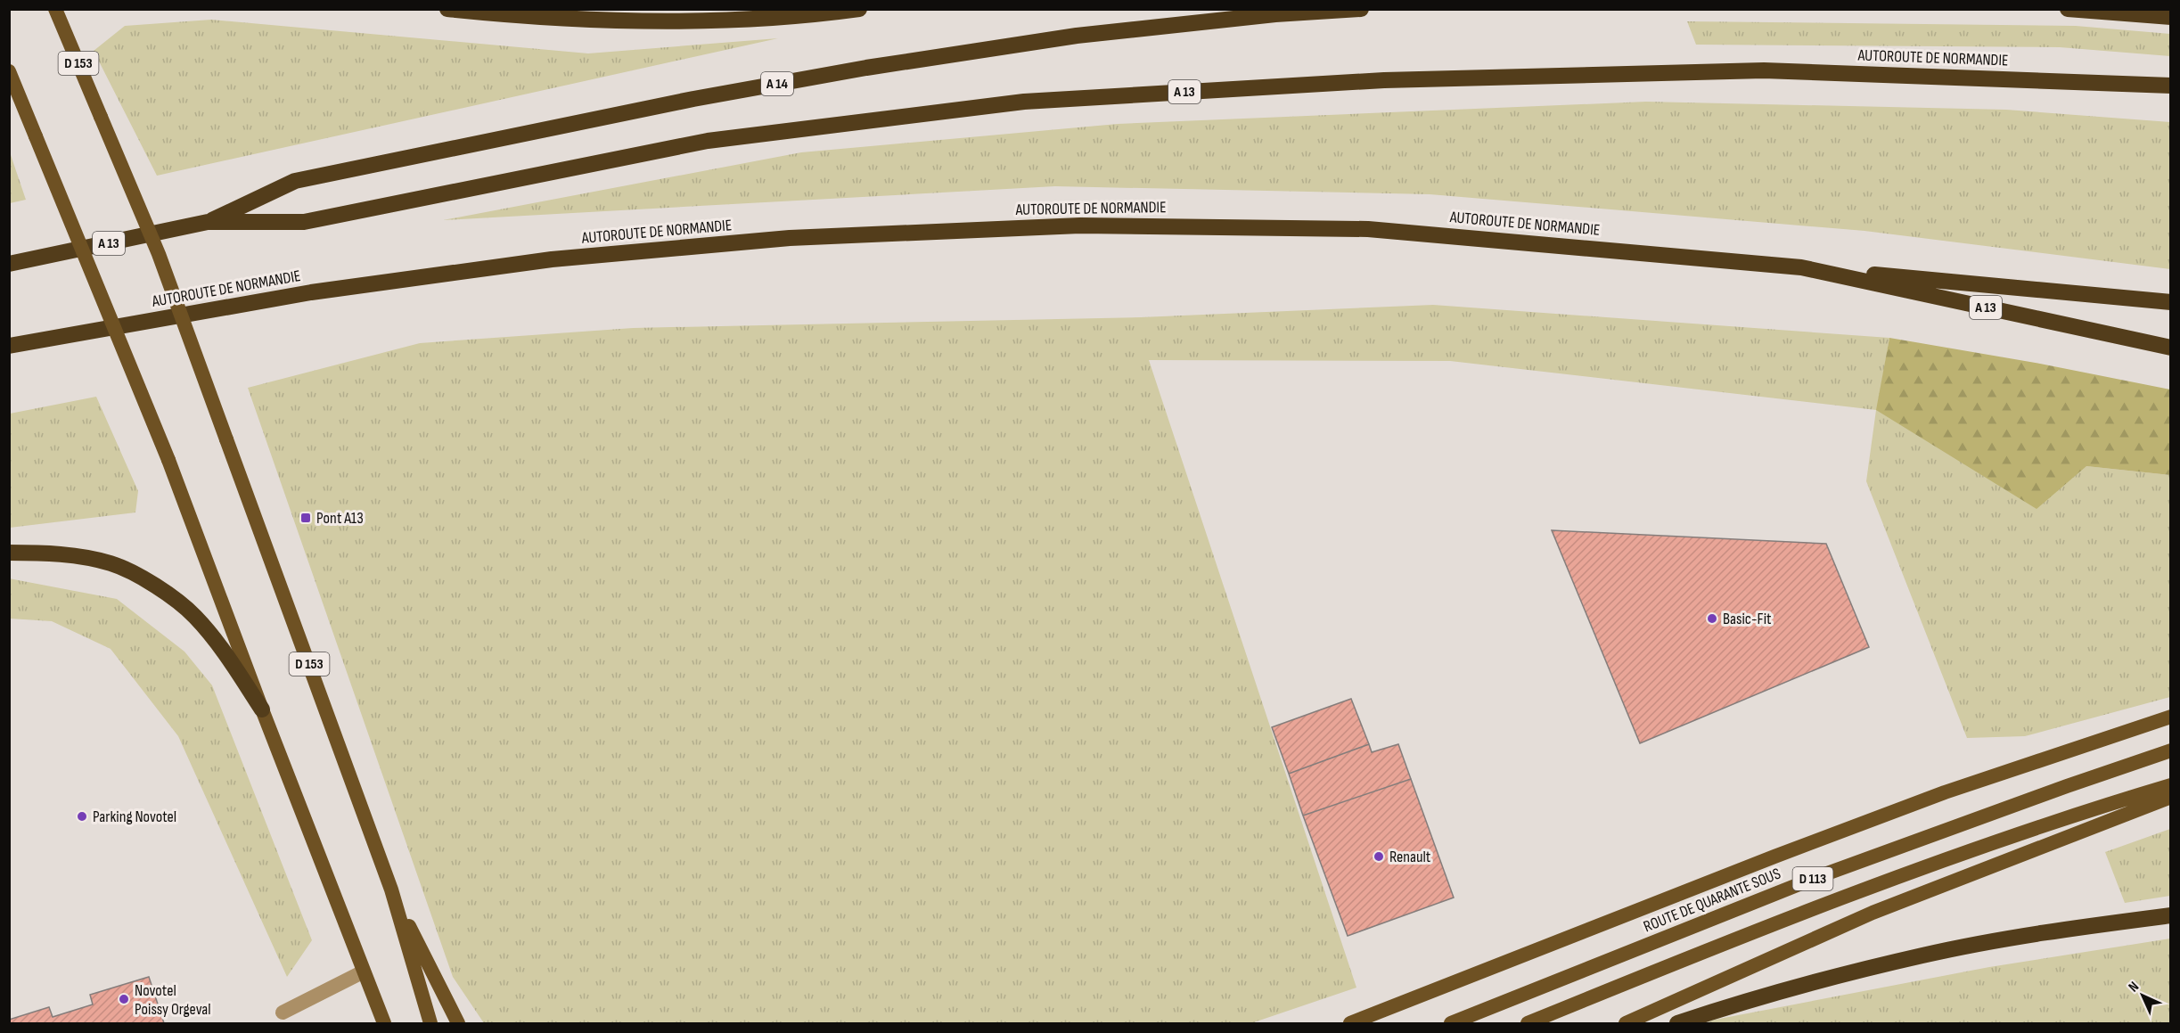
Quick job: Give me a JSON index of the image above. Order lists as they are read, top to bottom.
{
  "streets": {
    "highway": ["AUTOROUTE DE NORMANDIE", "A 14", "A 13"],
    "main road": ["D 153", "D 113", "ROUTE DE QUARANTE SOUS"]
  },
  "crossings": [
    ["AUTOROUTE DE NORMANDIE", "A 14"]
  ],
  "places": {
    "transit": ["Pont A13"],
    "other": [
      "Basic-Fit",
      "Parking Novotel",
      "Renault",
      "Novotel Poissy Orgeval"
    ]
  },
  "north": "top left"
}
